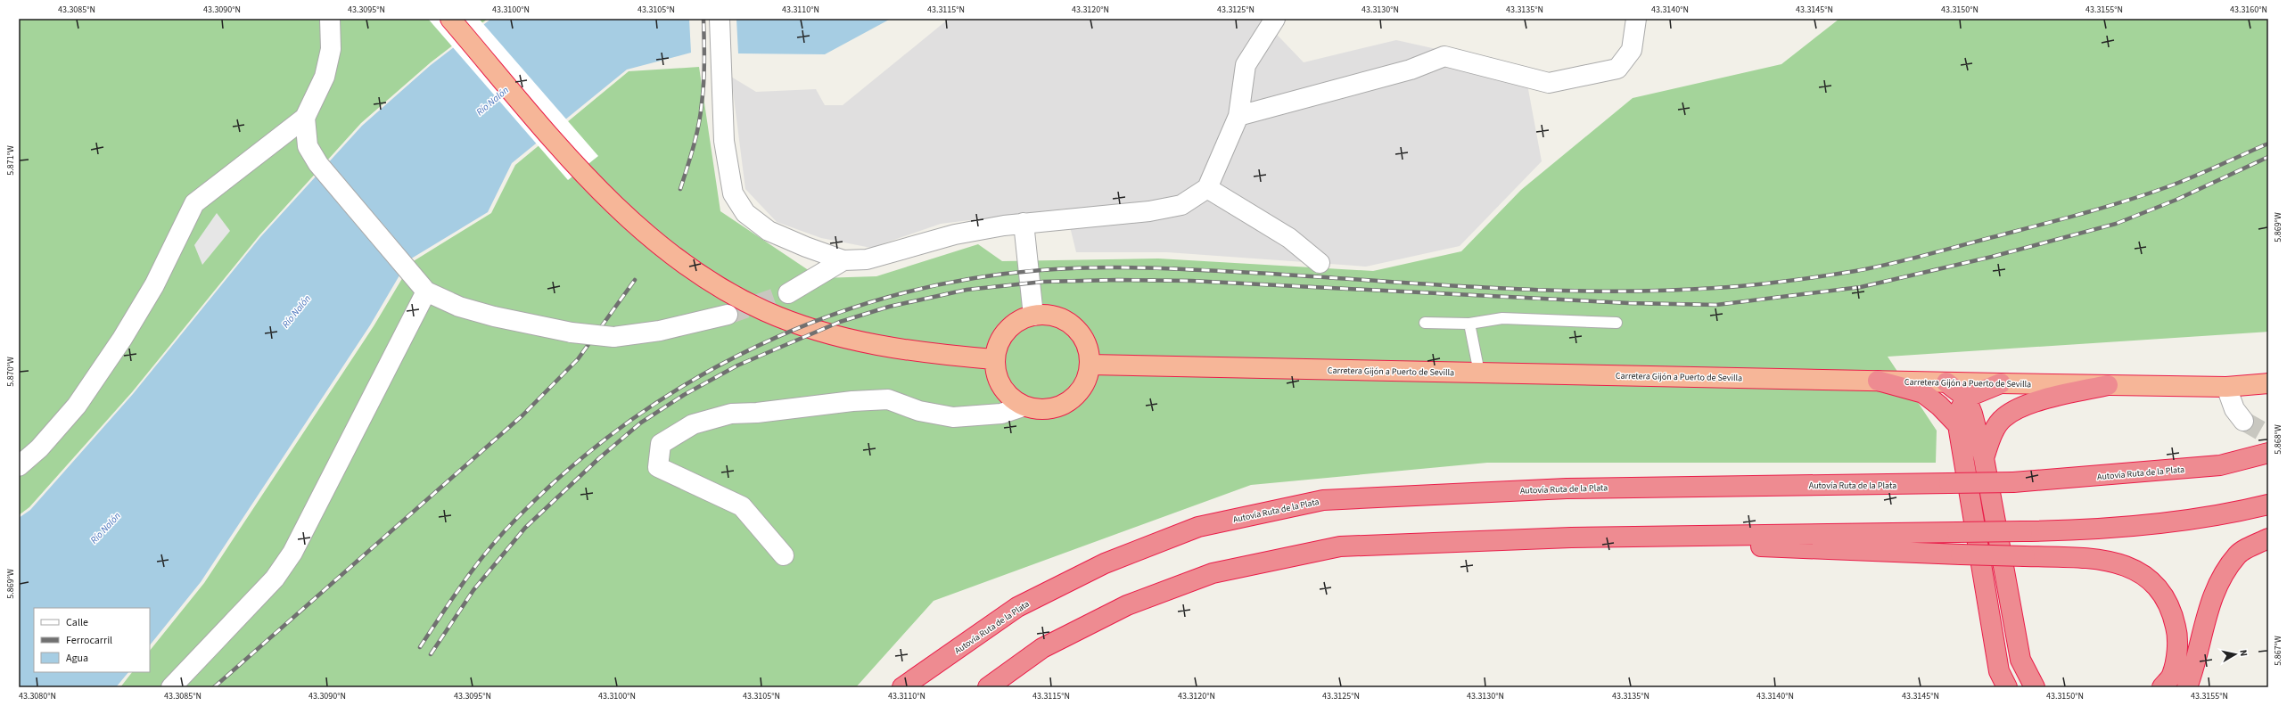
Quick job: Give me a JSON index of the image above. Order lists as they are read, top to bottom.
{
  "streets": {
    "highway": ["Carretera Gijón a Puerto de Sevilla", "Autovía Ruta de la Plata"]
  },
  "water": ["Río Nalón"],
  "legend": ["Calle", "Ferrocarril", "Agua"],
  "north": "right",
  "coordinates": [
    "43.3085°N",
    "43.3090°N",
    "43.3095°N",
    "43.3100°N",
    "43.3105°N",
    "43.3110°N",
    "43.3115°N",
    "43.3120°N",
    "43.3125°N",
    "43.3130°N",
    "43.3135°N",
    "43.3140°N",
    "43.3145°N",
    "43.3150°N",
    "43.3155°N",
    "43.3160°N",
    "5.871°W",
    "5.869°W",
    "5.870°W",
    "5.868°W",
    "5.867°W",
    "43.3080°N"
  ]
}
